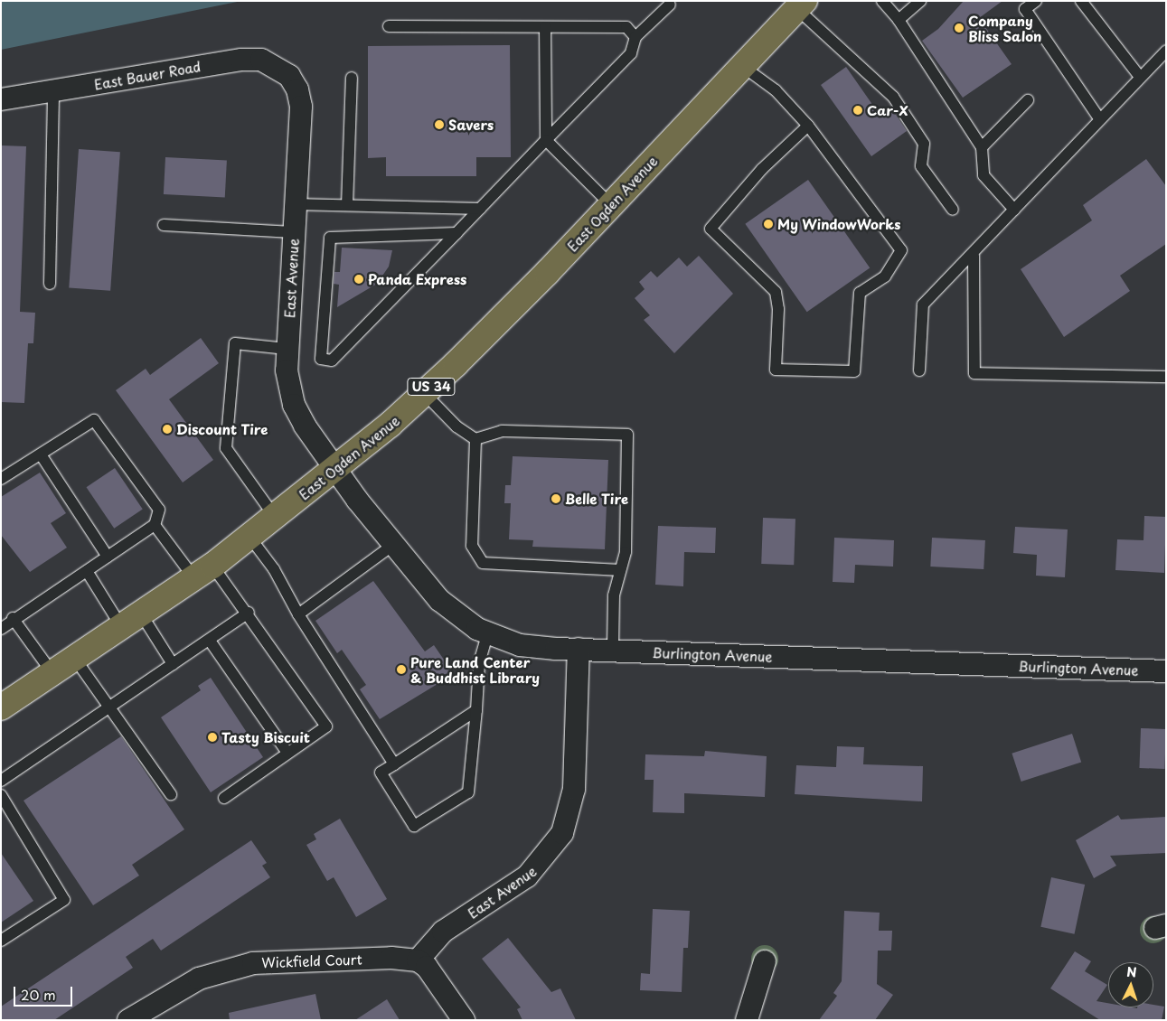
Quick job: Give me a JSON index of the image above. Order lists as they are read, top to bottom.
{
  "streets": {
    "main road": ["East Ogden Avenue", "US 34"],
    "street": [
      "East Bauer Road",
      "East Avenue",
      "Burlington Avenue",
      "Wickfield Court"
    ]
  },
  "crossings": [
    ["East Bauer Road", "East Avenue"],
    ["East Ogden Avenue", "East Avenue"],
    ["East Ogden Avenue", "Burlington Avenue"],
    ["East Avenue", "Burlington Avenue"],
    ["East Avenue", "Wickfield Court"]
  ],
  "places": [
    "Company Bliss Salon",
    "Car-X",
    "Savers",
    "My WindowWorks",
    "Panda Express",
    "Discount Tire",
    "Belle Tire",
    "Pure Land Center & Buddhist Library",
    "Tasty Biscuit"
  ],
  "scale_bar": "20 m",
  "north": "top"
}
